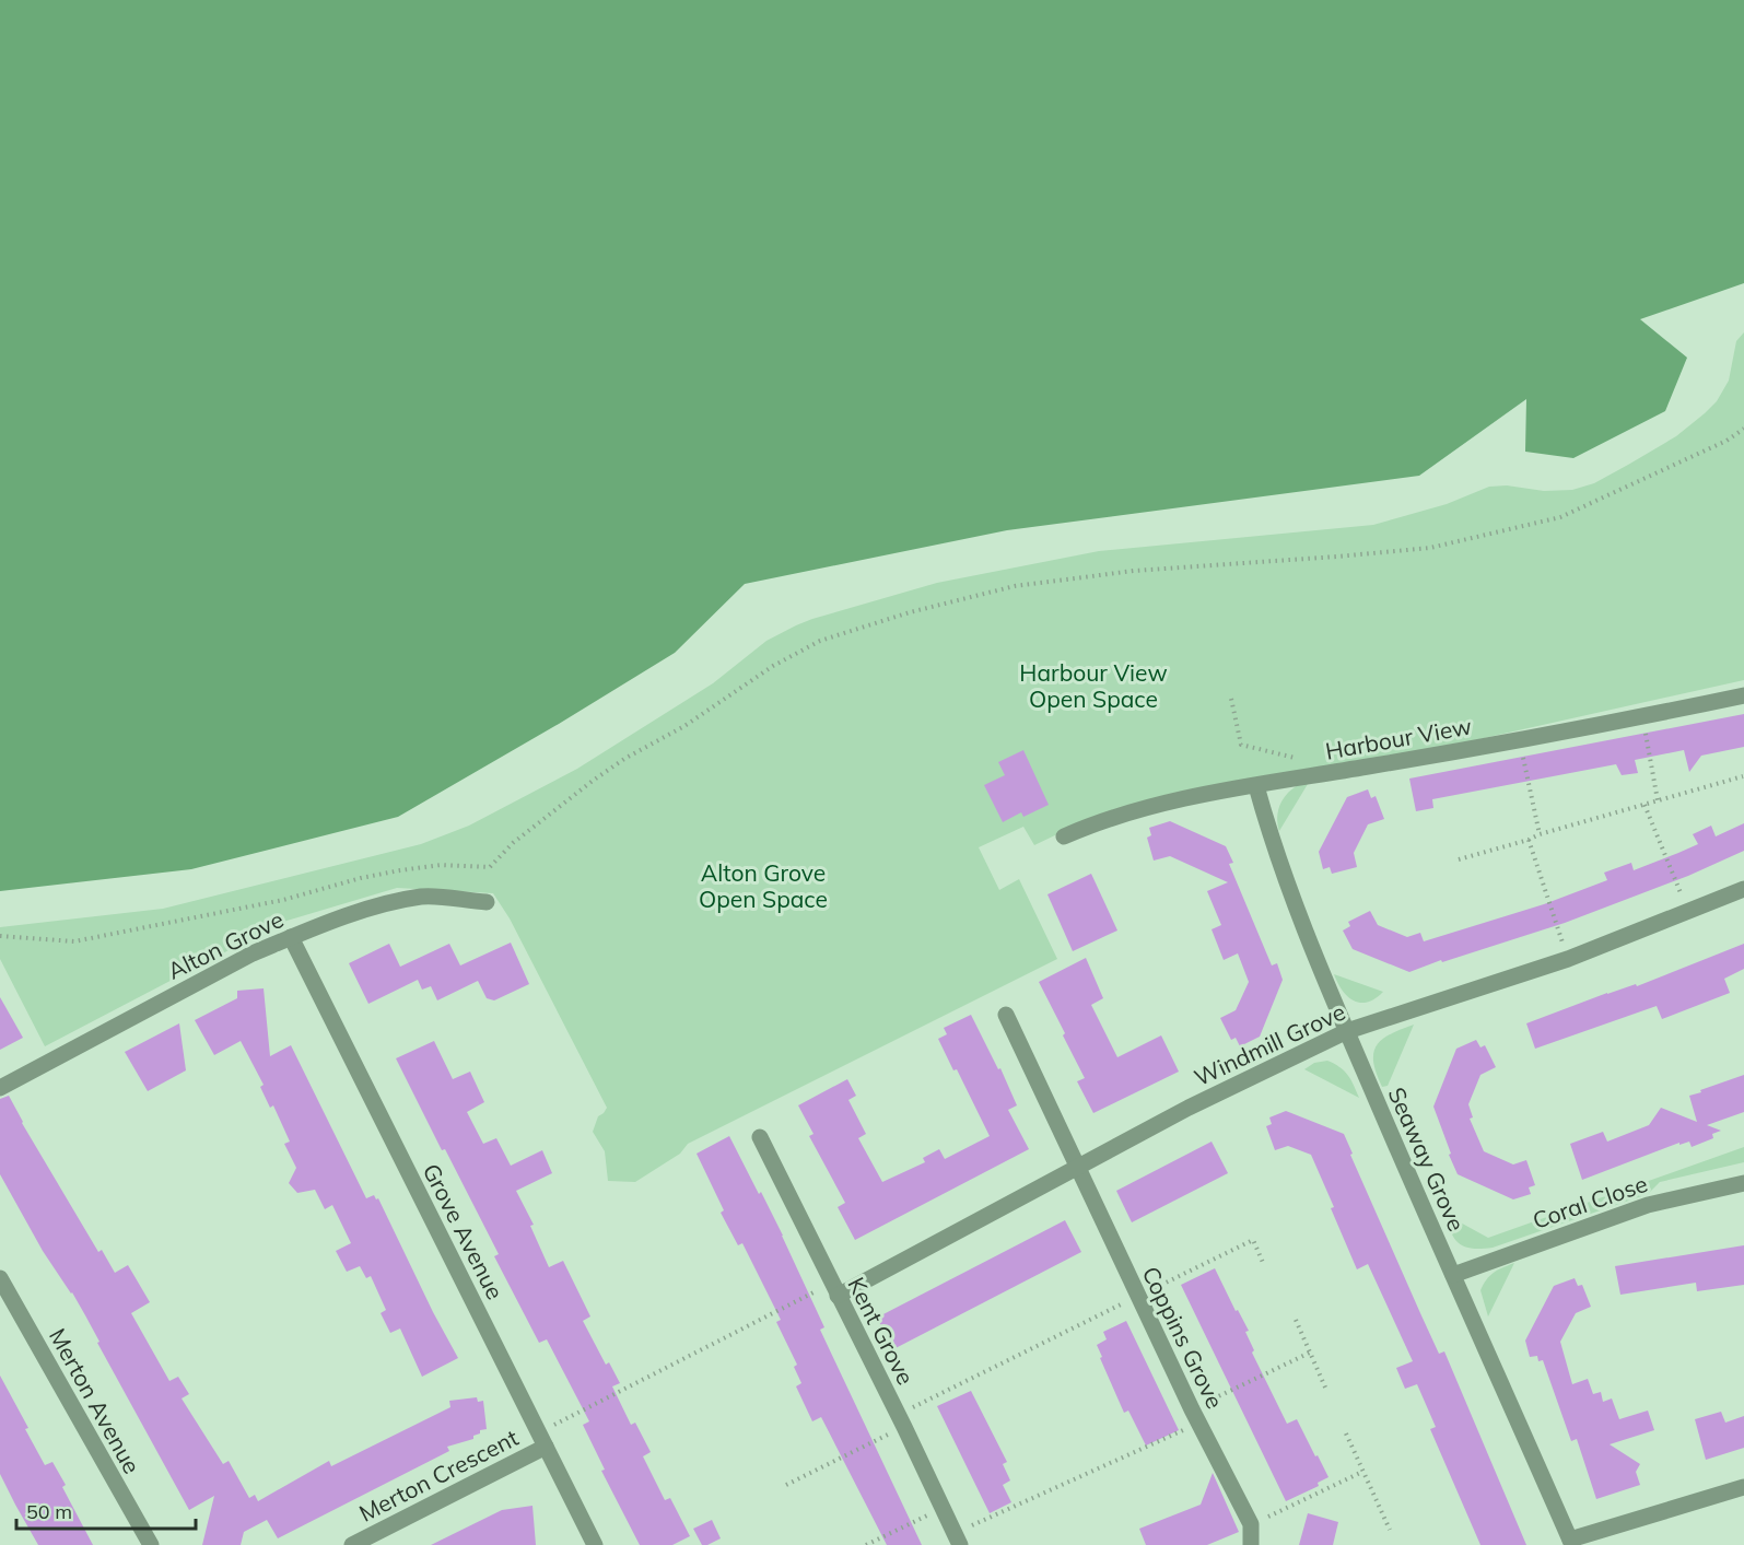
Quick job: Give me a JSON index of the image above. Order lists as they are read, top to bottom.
{
  "streets": {
    "street": [
      "Harbour View",
      "Alton Grove",
      "Windmill Grove",
      "Seaway Grove",
      "Coral Close",
      "Grove Avenue",
      "Kent Grove",
      "Coppins Grove",
      "Merton Avenue",
      "Merton Crescent"
    ]
  },
  "crossings": [
    ["Harbour View", "Seaway Grove"],
    ["Alton Grove", "Grove Avenue"],
    ["Windmill Grove", "Seaway Grove"],
    ["Windmill Grove", "Kent Grove"],
    ["Windmill Grove", "Coppins Grove"],
    ["Seaway Grove", "Coral Close"],
    ["Grove Avenue", "Merton Crescent"]
  ],
  "parks": ["Harbour View Open Space", "Alton Grove Open Space"],
  "scale_bar": "50 m"
}
